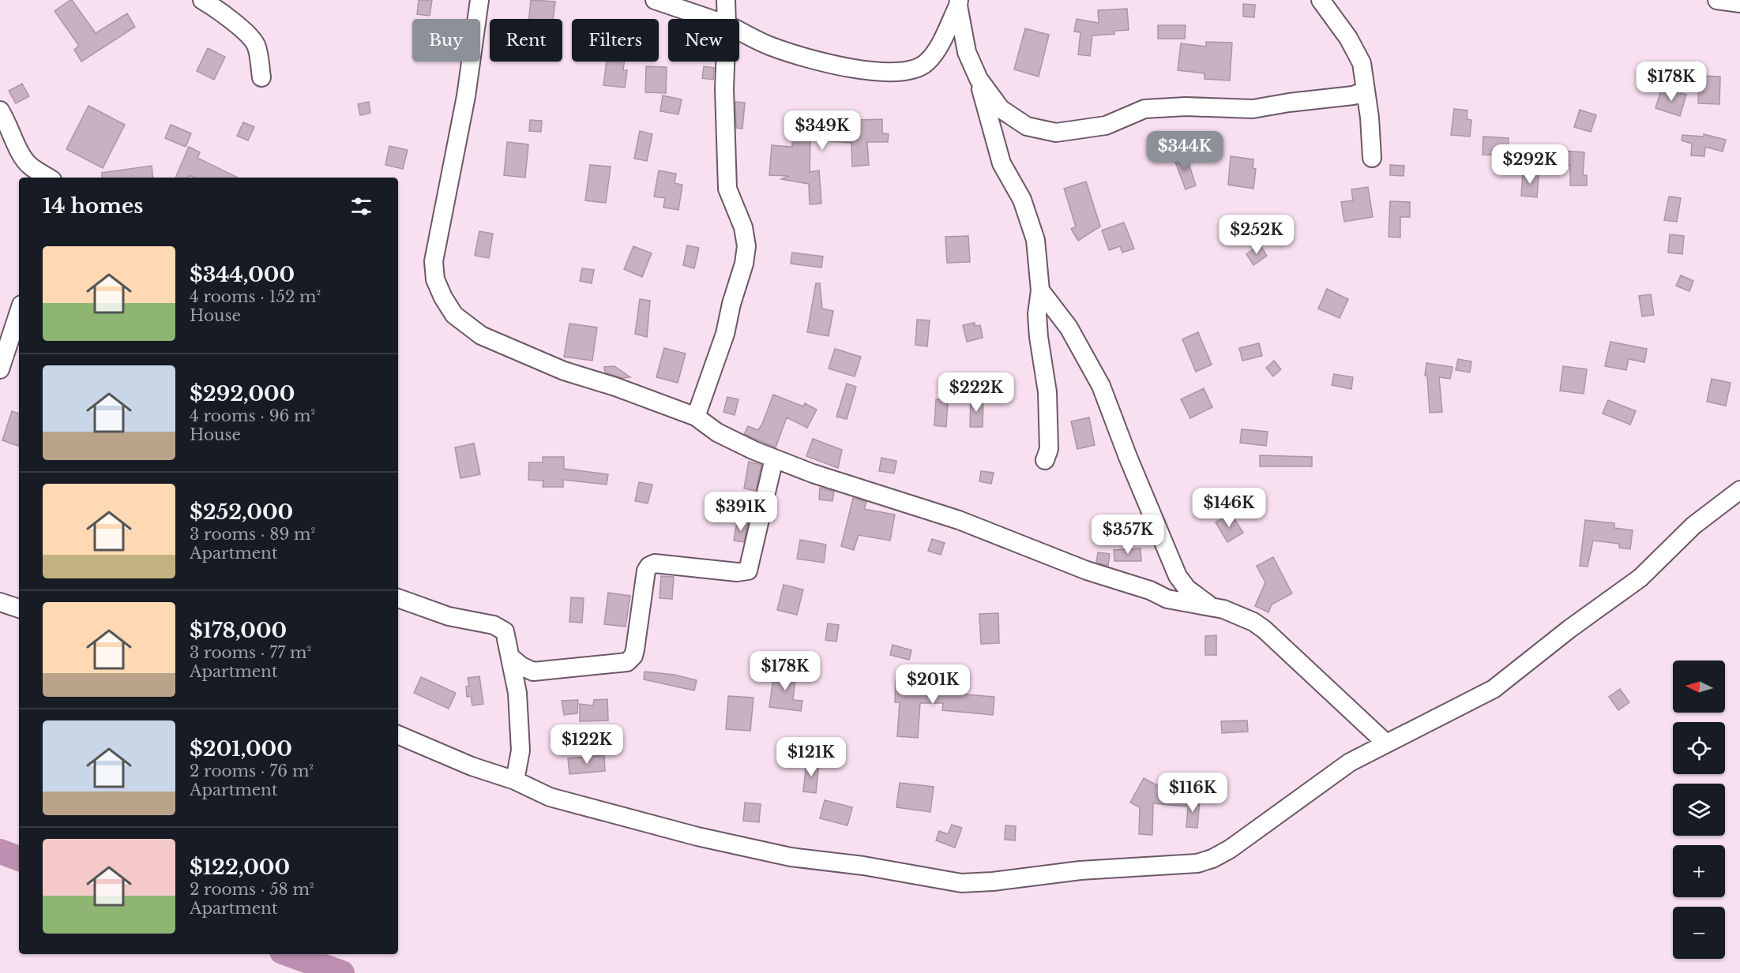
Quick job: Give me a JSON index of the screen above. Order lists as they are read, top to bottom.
{
  "north": "left",
  "page": {
    "chip": [
      "Buy",
      "Rent",
      "Filters",
      "New"
    ],
    "price": [
      "$178K",
      "$349K",
      "$344K",
      "$292K",
      "$252K",
      "$222K",
      "$146K",
      "$391K",
      "$357K",
      "$178K",
      "$201K",
      "$122K",
      "$121K",
      "$116K"
    ],
    "heading": "14 homes",
    "list": [
      {
        "name": "$344,000",
        "note": "4 rooms · 152 m² · House"
      },
      {
        "name": "$292,000",
        "note": "4 rooms · 96 m² · House"
      },
      {
        "name": "$252,000",
        "note": "3 rooms · 89 m² · Apartment"
      },
      {
        "name": "$178,000",
        "note": "3 rooms · 77 m² · Apartment"
      },
      {
        "name": "$201,000",
        "note": "2 rooms · 76 m² · Apartment"
      },
      {
        "name": "$122,000",
        "note": "2 rooms · 58 m² · Apartment"
      }
    ],
    "map_buttons": ["+", "−"]
  }
}
